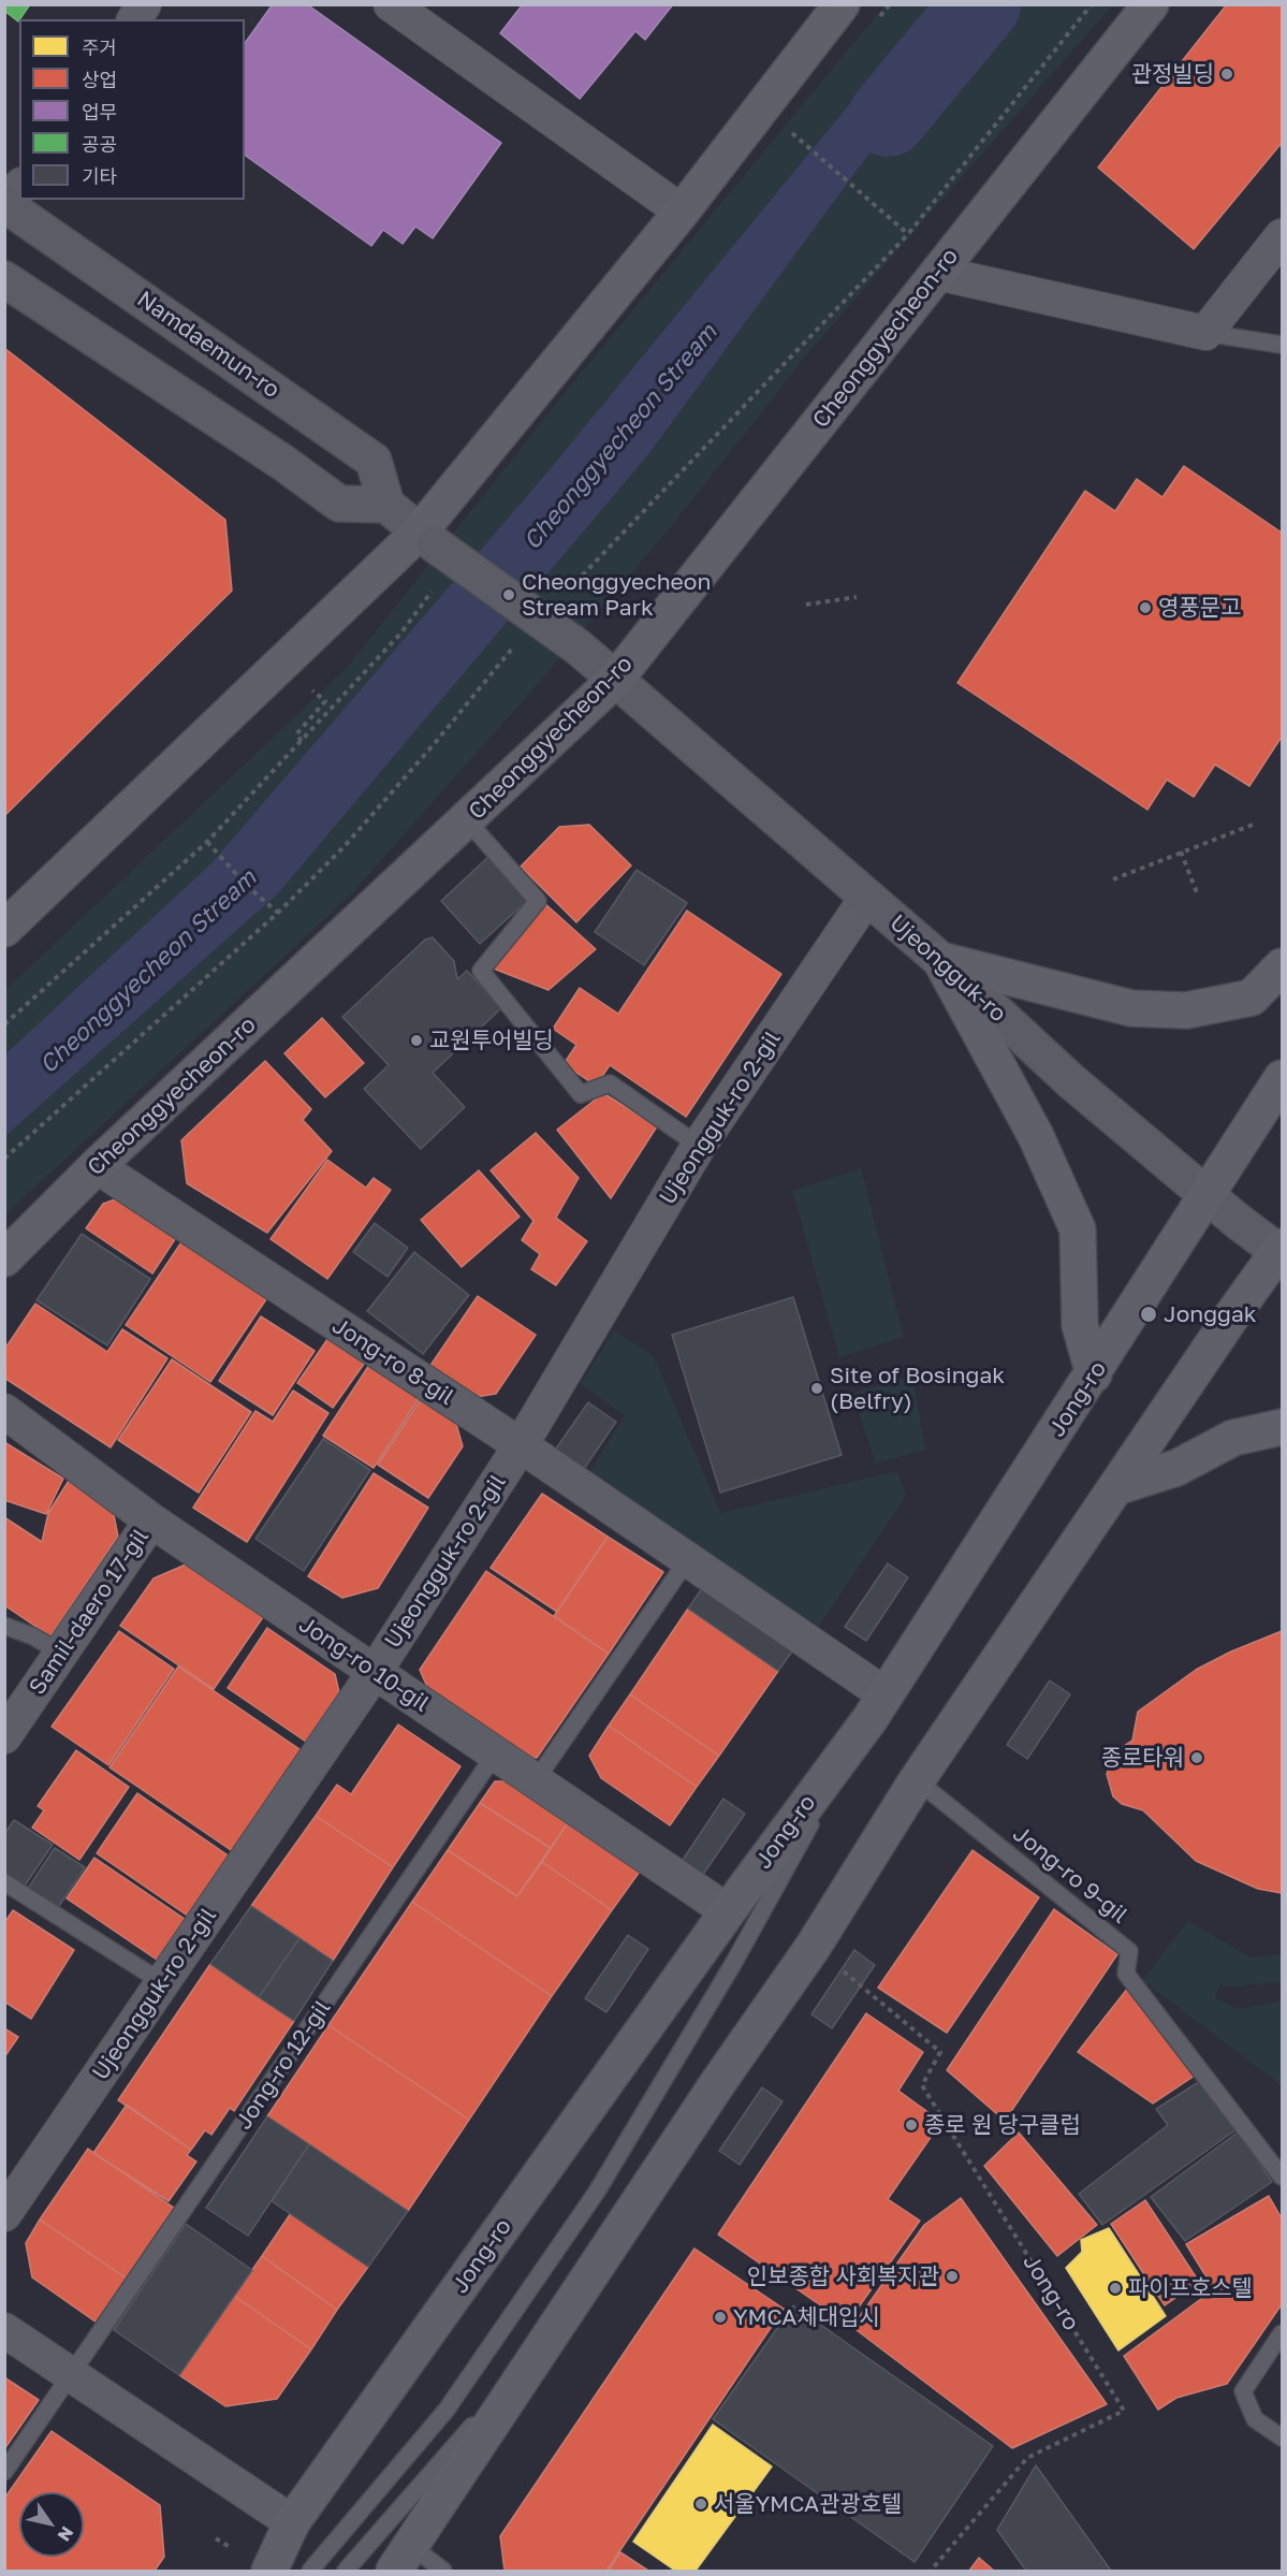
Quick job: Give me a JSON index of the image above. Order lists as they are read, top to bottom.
{
  "streets": {
    "main road": [
      "Cheonggyecheon-ro",
      "Namdaemun-ro",
      "Ujeongguk-ro",
      "Jong-ro"
    ],
    "street": [
      "Ujeongguk-ro 2-gil",
      "Jong-ro 8-gil",
      "Samil-daero 17-gil",
      "Jong-ro 10-gil"
    ],
    "lane": ["Jong-ro 9-gil", "Jong-ro 12-gil"]
  },
  "crossings": [
    ["Cheonggyecheon-ro", "Ujeongguk-ro"],
    ["Cheonggyecheon-ro", "Jong-ro 8-gil"],
    ["Ujeongguk-ro", "Ujeongguk-ro 2-gil"],
    ["Ujeongguk-ro", "Jong-ro"],
    ["Ujeongguk-ro 2-gil", "Jong-ro 8-gil"],
    ["Ujeongguk-ro 2-gil", "Jong-ro 10-gil"],
    ["Jong-ro 8-gil", "Jong-ro"],
    ["Jong-ro", "Jong-ro 10-gil"],
    ["Samil-daero 17-gil", "Jong-ro 10-gil"],
    ["Jong-ro 10-gil", "Jong-ro 12-gil"]
  ],
  "water": ["Cheonggyecheon Stream"],
  "places": [
    "관정빌딩",
    "Cheonggyecheon Stream Park",
    "영풍문고",
    "교원투어빌딩",
    "Jonggak",
    "Site of Bosingak (Belfry)",
    "종로타워",
    "종로 원 당구클럽",
    "인보종합 사회복지관",
    "파이프호스텔",
    "YMCA체대입시",
    "서울YMCA관광호텔"
  ],
  "legend": [
    "주거",
    "상업",
    "업무",
    "공공",
    "기타"
  ],
  "north": "bottom right"
}
